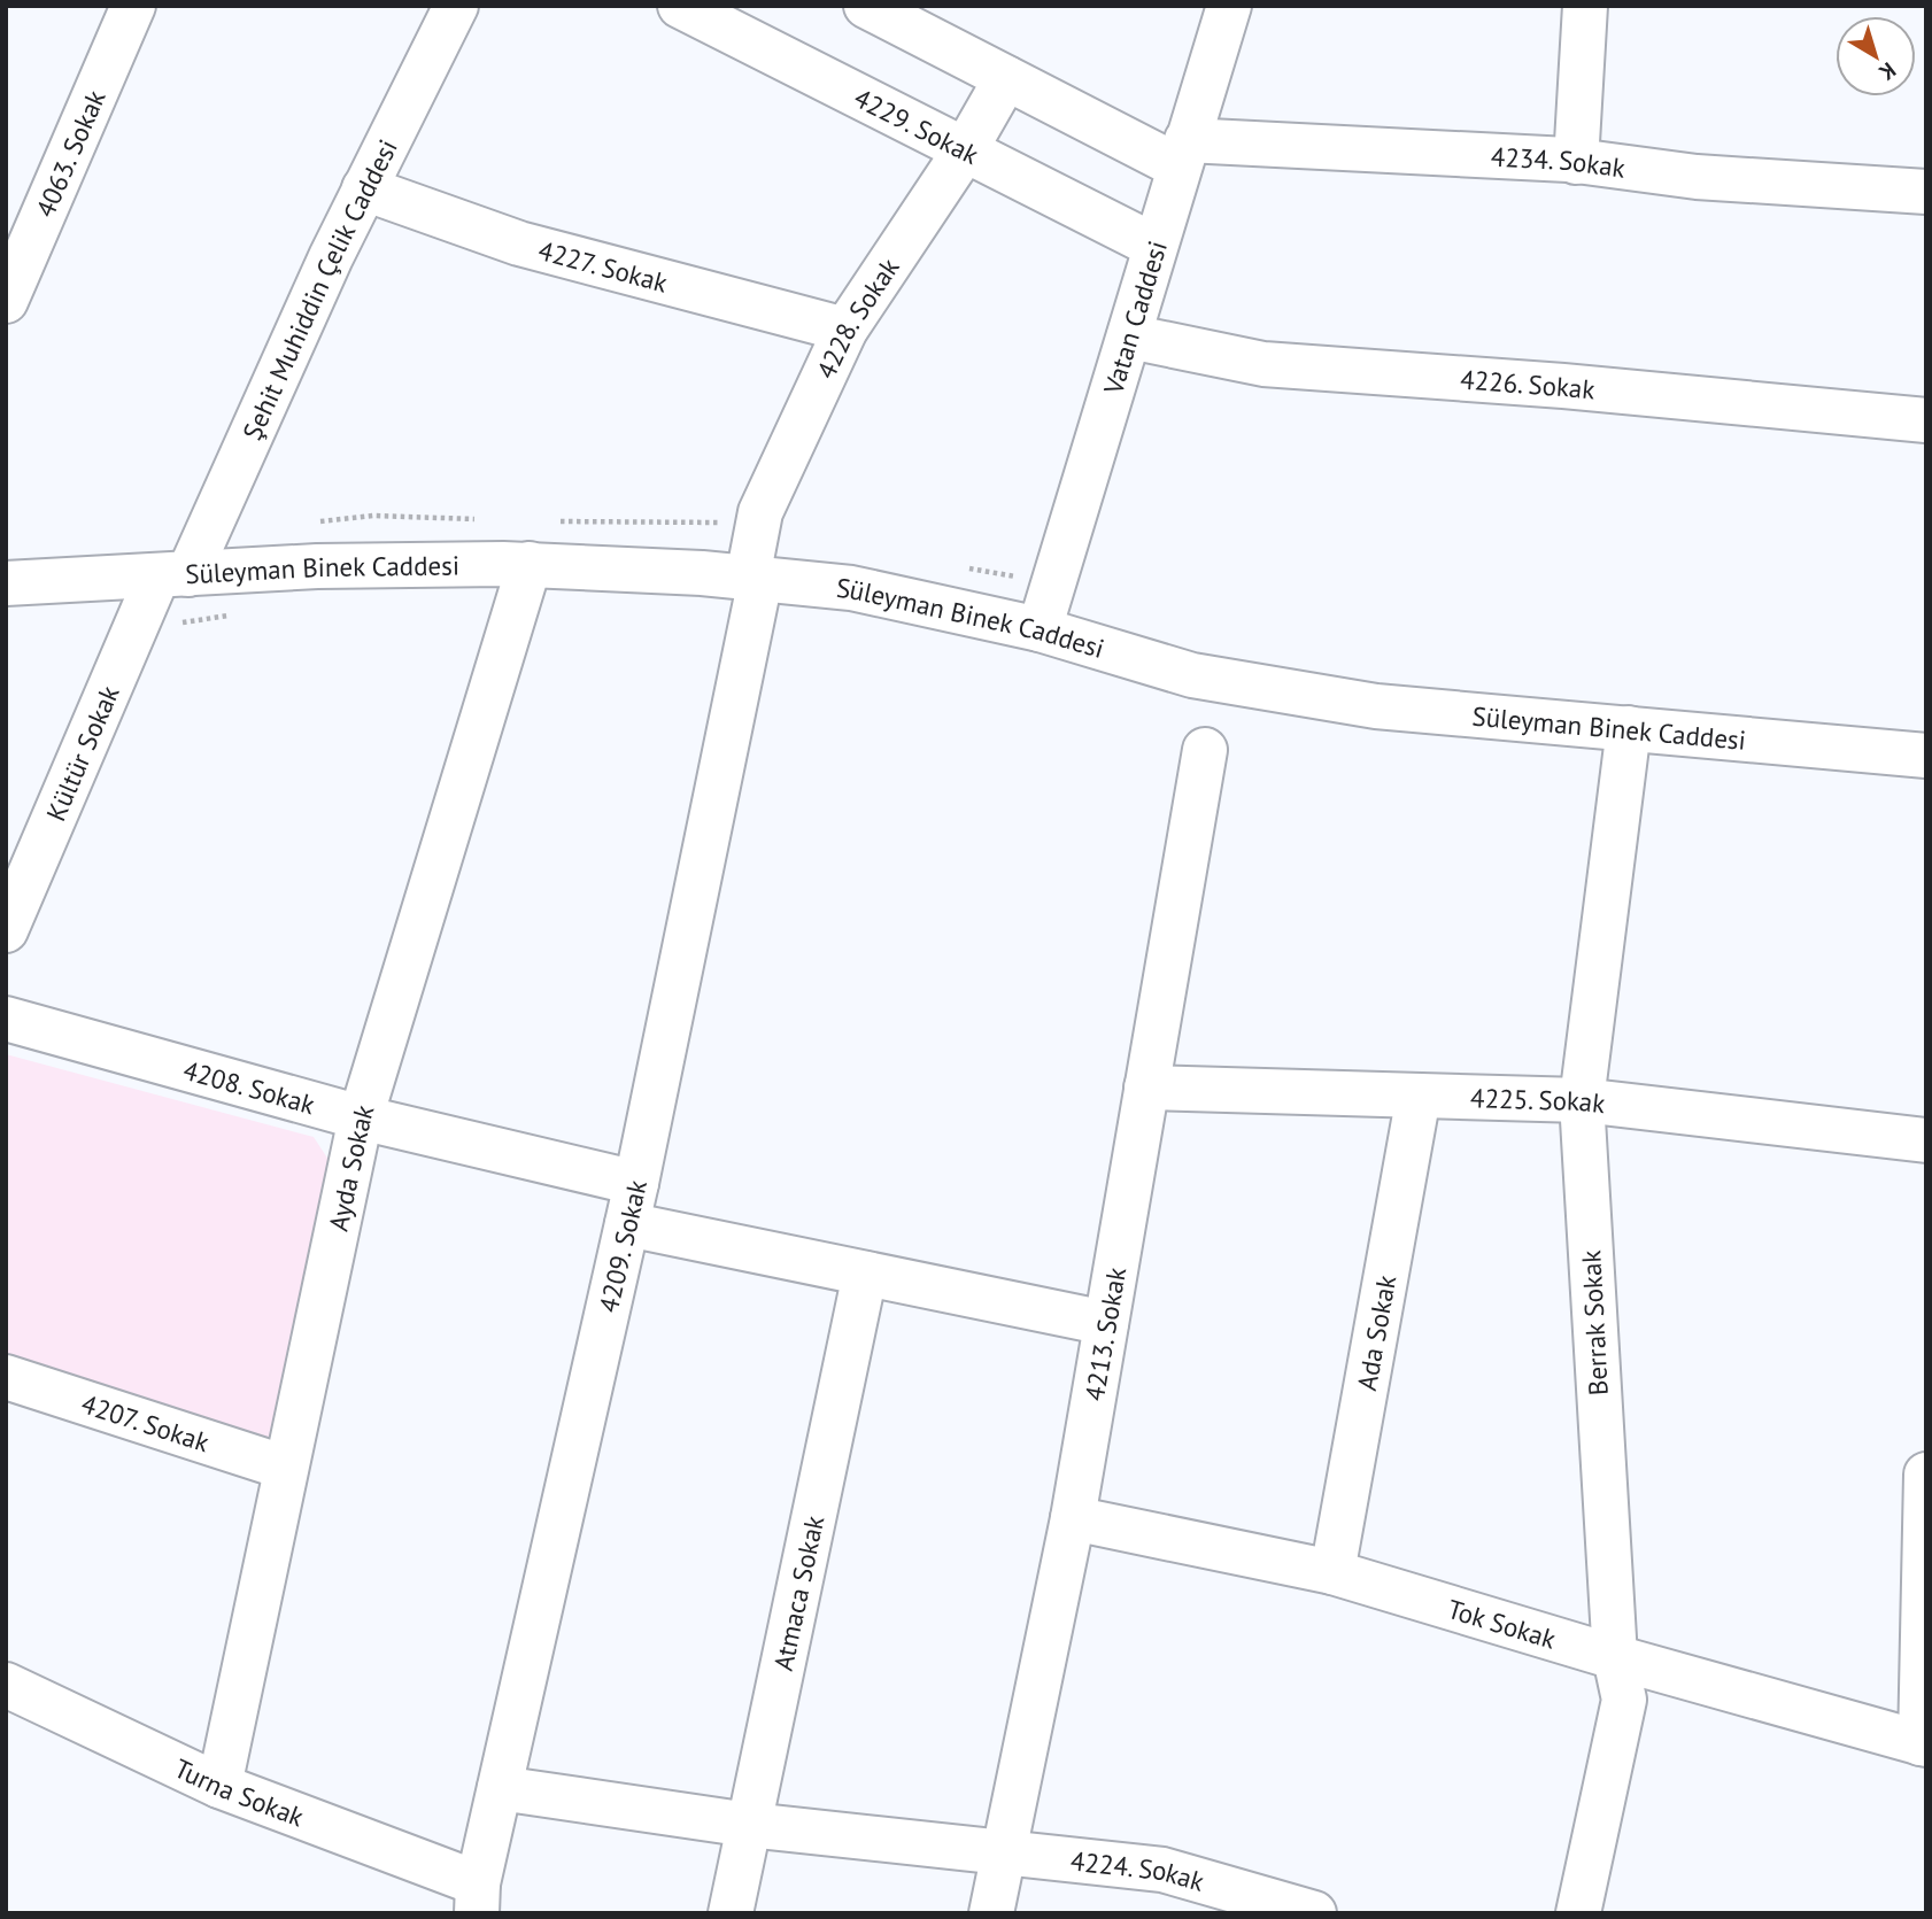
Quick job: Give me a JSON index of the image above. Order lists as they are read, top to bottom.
{
  "streets": {
    "street": [
      "4229. Sokak",
      "4063. Sokak",
      "4234. Sokak",
      "4227. Sokak",
      "Şehit Muhiddin Çelik Caddesi",
      "Vatan Caddesi",
      "4228. Sokak",
      "4226. Sokak",
      "Süleyman Binek Caddesi",
      "Kültür Sokak",
      "4208. Sokak",
      "4225. Sokak",
      "Ayda Sokak",
      "4209. Sokak",
      "Berrak Sokak",
      "4213. Sokak",
      "Ada Sokak",
      "4207. Sokak",
      "Atmaca Sokak",
      "Tok Sokak",
      "Turna Sokak",
      "4224. Sokak"
    ]
  },
  "crossings": [
    ["4229. Sokak", "Vatan Caddesi"],
    ["4229. Sokak", "4228. Sokak"],
    ["4234. Sokak", "Vatan Caddesi"],
    ["4227. Sokak", "Şehit Muhiddin Çelik Caddesi"],
    ["4227. Sokak", "4228. Sokak"],
    ["Şehit Muhiddin Çelik Caddesi", "Süleyman Binek Caddesi"],
    ["Şehit Muhiddin Çelik Caddesi", "Kültür Sokak"],
    ["Vatan Caddesi", "4226. Sokak"],
    ["Vatan Caddesi", "Süleyman Binek Caddesi"],
    ["4228. Sokak", "Süleyman Binek Caddesi"],
    ["4228. Sokak", "4209. Sokak"],
    ["Süleyman Binek Caddesi", "Kültür Sokak"],
    ["Süleyman Binek Caddesi", "Ayda Sokak"],
    ["Süleyman Binek Caddesi", "4209. Sokak"],
    ["Süleyman Binek Caddesi", "Berrak Sokak"],
    ["4208. Sokak", "Ayda Sokak"],
    ["4208. Sokak", "4209. Sokak"],
    ["4208. Sokak", "4213. Sokak"],
    ["4208. Sokak", "Atmaca Sokak"],
    ["4225. Sokak", "Berrak Sokak"],
    ["4225. Sokak", "4213. Sokak"],
    ["4225. Sokak", "Ada Sokak"],
    ["Ayda Sokak", "4207. Sokak"],
    ["Ayda Sokak", "Turna Sokak"],
    ["4209. Sokak", "Turna Sokak"],
    ["4209. Sokak", "4224. Sokak"],
    ["Berrak Sokak", "Tok Sokak"],
    ["4213. Sokak", "Tok Sokak"],
    ["4213. Sokak", "4224. Sokak"],
    ["Ada Sokak", "Tok Sokak"],
    ["Atmaca Sokak", "4224. Sokak"]
  ],
  "north": "bottom right"
}
